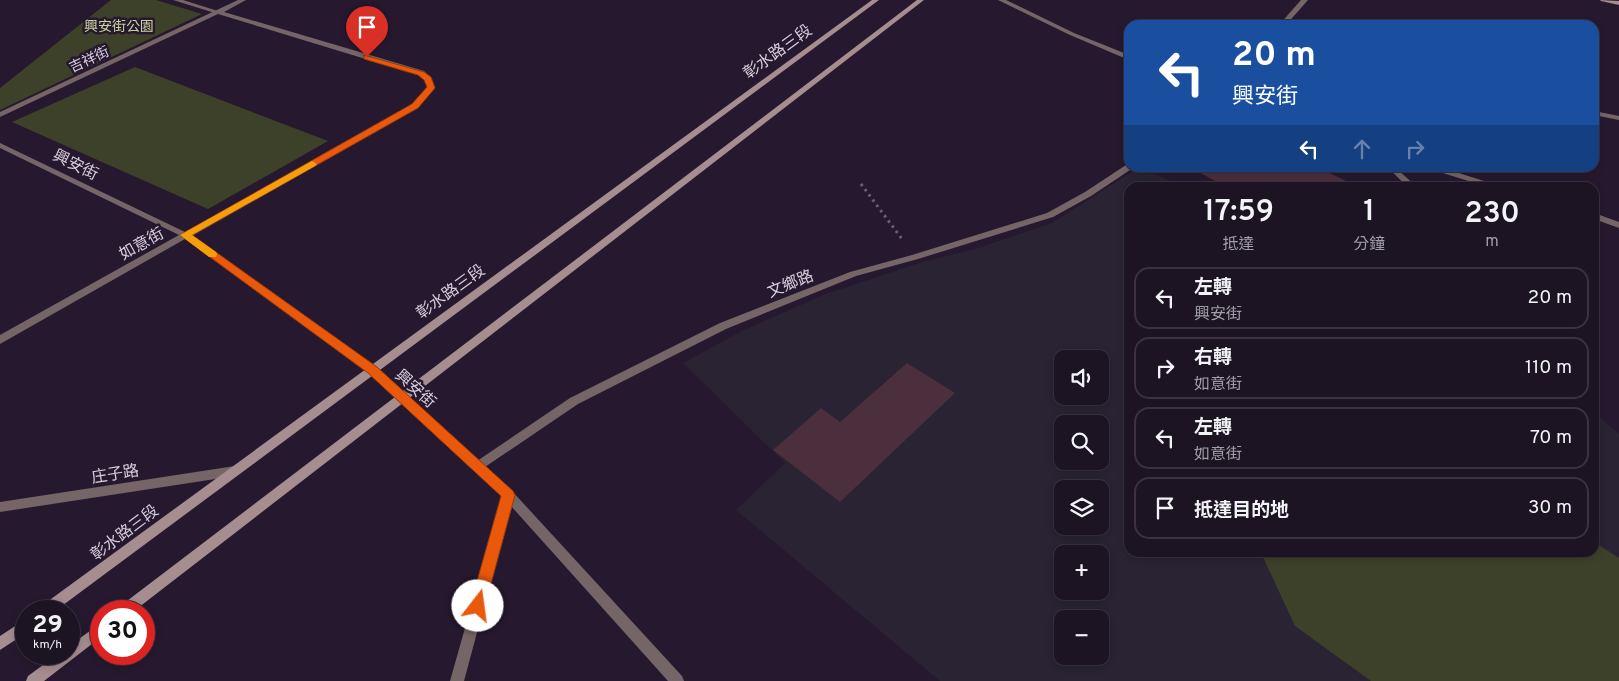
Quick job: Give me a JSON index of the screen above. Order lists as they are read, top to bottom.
{
  "streets": {
    "street": [
      "彰水路三段",
      "吉祥街",
      "興安街",
      "如意街",
      "文鄉路",
      "庄子路"
    ]
  },
  "crossings": [
    ["彰水路三段", "興安街"],
    ["彰水路三段", "庄子路"],
    ["吉祥街", "如意街"],
    ["興安街", "如意街"],
    ["興安街", "文鄉路"]
  ],
  "parks": ["興安街公園"],
  "page": {
    "turn": ["20 m", "興安街"],
    "eta": [
      "17:59",
      "抵達",
      "1",
      "分鐘",
      "230",
      "m"
    ],
    "list": [
      {
        "name": "左轉",
        "note": "興安街",
        "value": "20 m"
      },
      {
        "name": "右轉",
        "note": "如意街",
        "value": "110 m"
      },
      {
        "name": "左轉",
        "note": "如意街",
        "value": "70 m"
      },
      {
        "name": "抵達目的地",
        "value": "30 m"
      }
    ],
    "map_buttons": ["+", "−"],
    "speed": "29 km/h",
    "limit": "30"
  }
}
